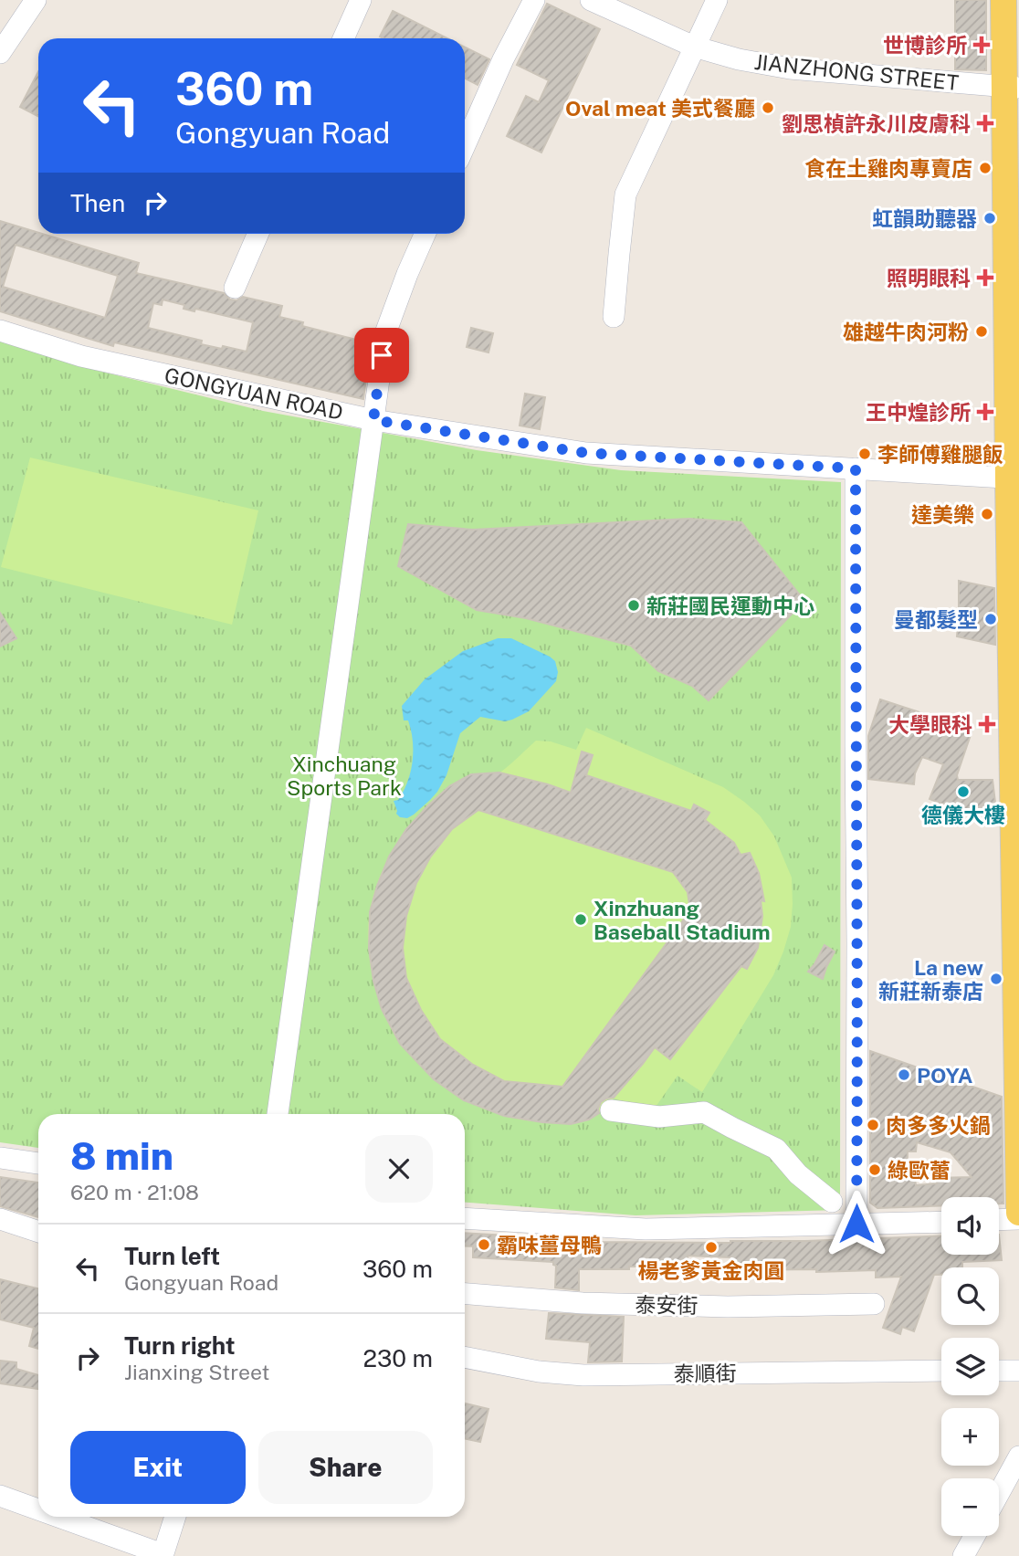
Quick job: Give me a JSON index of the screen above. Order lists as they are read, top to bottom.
{
  "streets": {
    "street": [
      "JIANZHONG STREET",
      "GONGYUAN ROAD",
      "泰安街",
      "泰順街"
    ]
  },
  "parks": ["Xinchuang Sports Park"],
  "places": {
    "health": [
      "世博診所",
      "劉思楨許永川皮膚科",
      "照明眼科",
      "王中煌診所",
      "大學眼科"
    ],
    "other": [
      "Oval meat 美式餐廳",
      "食在土雞肉專賣店",
      "虹韻助聽器",
      "雄越牛肉河粉",
      "李師傅雞腿飯",
      "達美樂",
      "新莊國民運動中心",
      "曼都髮型",
      "德儀大樓",
      "Xinzhuang Baseball Stadium",
      "La new 新莊新泰店",
      "POYA",
      "肉多多火鍋",
      "綠歐蕾",
      "霸味薑母鴨",
      "楊老爹黃金肉圓"
    ]
  },
  "page": {
    "turn": ["360 m", "Gongyuan Road"],
    "then": "Then",
    "heading": ["8 min", "620 m · 21:08"],
    "map_buttons": ["+", "−"],
    "list": [
      {
        "name": "Turn left",
        "note": "Gongyuan Road",
        "value": "360 m"
      },
      {
        "name": "Turn right",
        "note": "Jianxing Street",
        "value": "230 m"
      }
    ],
    "buttons": ["Exit", "Share"]
  }
}
